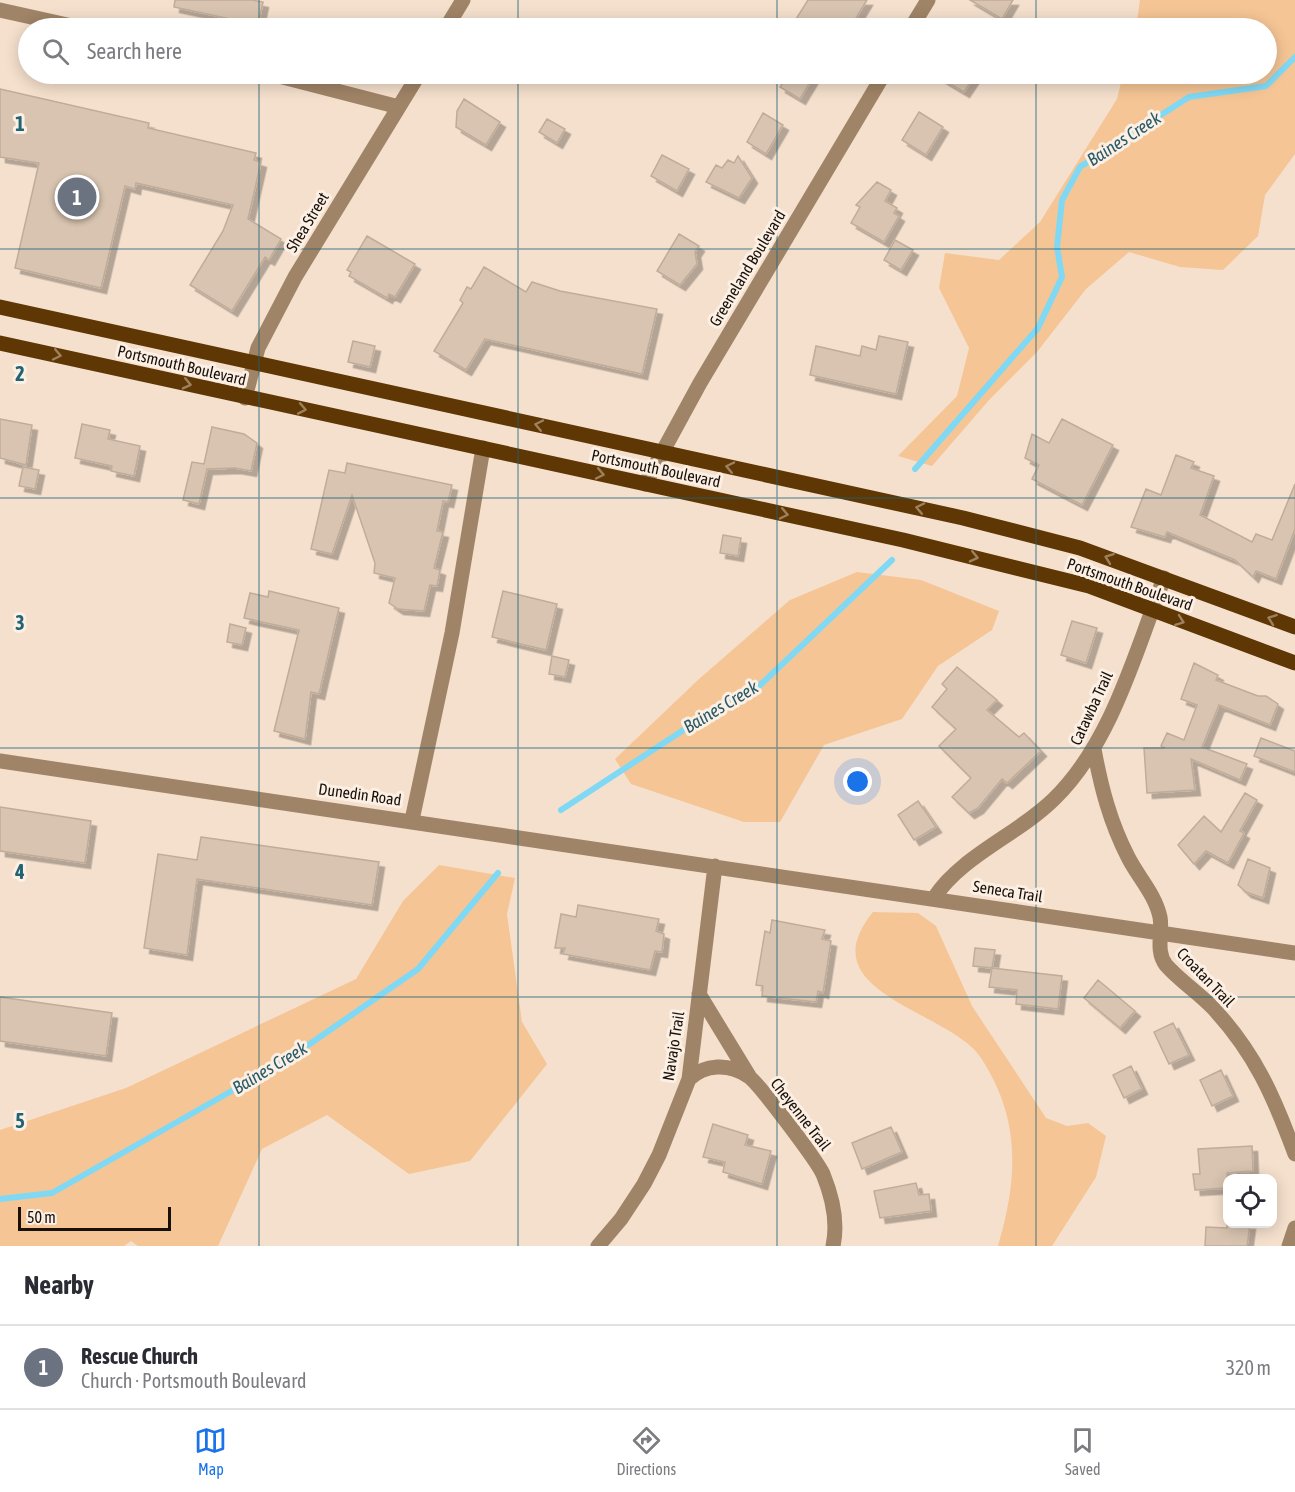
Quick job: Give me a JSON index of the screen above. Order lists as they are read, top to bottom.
{
  "streets": {
    "main road": ["Portsmouth Boulevard"],
    "street": [
      "Shea Street",
      "Greeneland Boulevard",
      "Catawba Trail",
      "Dunedin Road",
      "Seneca Trail",
      "Croatan Trail",
      "Navajo Trail",
      "Cheyenne Trail"
    ]
  },
  "crossings": [
    ["Shea Street", "Portsmouth Boulevard"],
    ["Greeneland Boulevard", "Portsmouth Boulevard"],
    ["Portsmouth Boulevard", "Catawba Trail"],
    ["Catawba Trail", "Seneca Trail"],
    ["Catawba Trail", "Croatan Trail"],
    ["Dunedin Road", "Seneca Trail"],
    ["Dunedin Road", "Navajo Trail"],
    ["Seneca Trail", "Croatan Trail"],
    ["Seneca Trail", "Navajo Trail"],
    ["Navajo Trail", "Cheyenne Trail"]
  ],
  "water": ["Baines Creek"],
  "scale_bar": "50 m",
  "page": {
    "search": "Search here",
    "pins": "1",
    "scale": "50 m",
    "heading": "Nearby",
    "list": [
      {
        "mark": "1",
        "name": "Rescue Church",
        "note": "Church · Portsmouth Boulevard",
        "value": "320 m"
      }
    ],
    "nav": ["Map", "Directions", "Saved"]
  },
  "grid": {
    "rows": [
      "1",
      "2",
      "3",
      "4",
      "5"
    ]
  }
}
